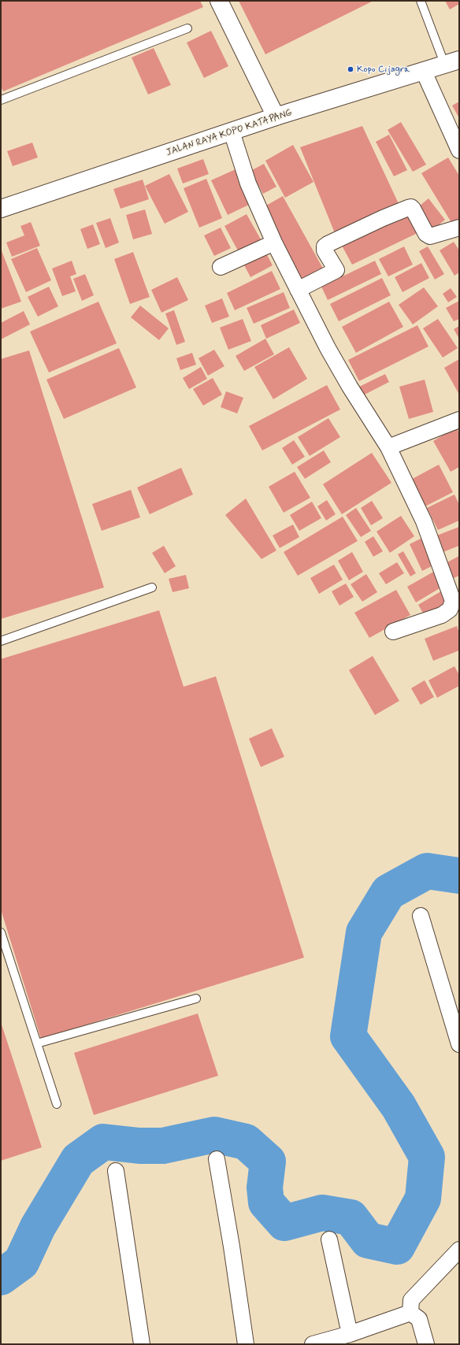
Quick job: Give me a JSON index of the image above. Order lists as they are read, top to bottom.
{
  "streets": {
    "main road": ["JALAN RAYA KOPO KATAPANG"]
  },
  "places": ["Kopo Cijagra"]
}
